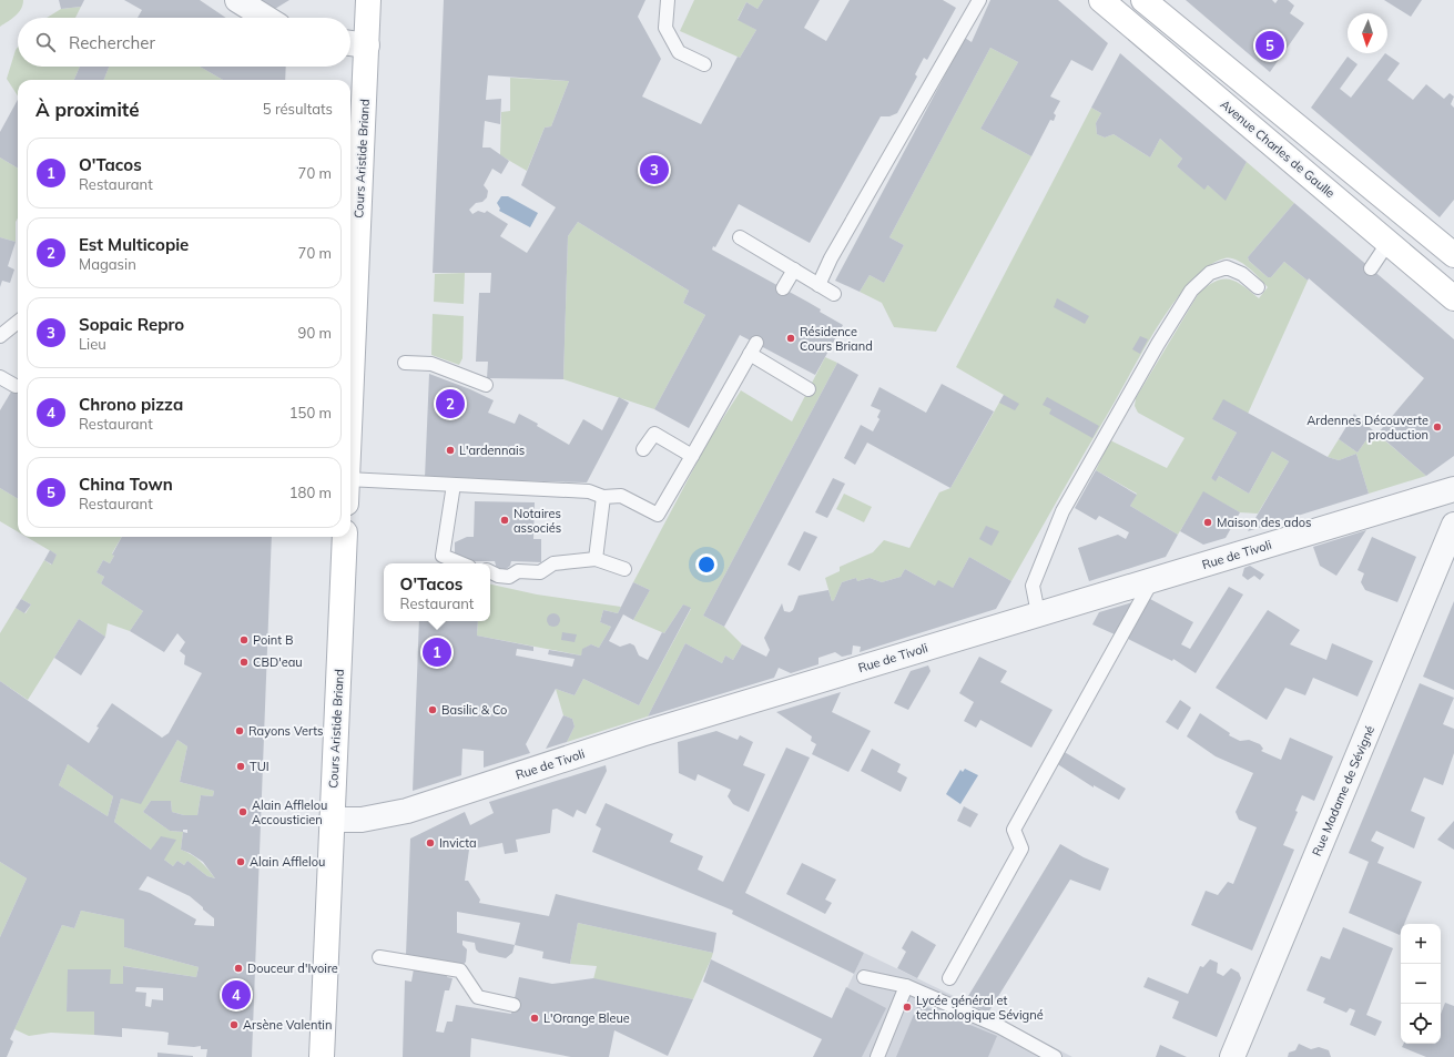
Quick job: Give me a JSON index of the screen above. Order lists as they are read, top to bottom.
{
  "streets": {
    "street": [
      "Avenue Charles de Gaulle",
      "Cours Aristide Briand",
      "Rue de Tivoli",
      "Rue Madame de Sévigné"
    ]
  },
  "crossings": [
    ["Cours Aristide Briand", "Rue de Tivoli"]
  ],
  "places": [
    "Résidence Cours Briand",
    "Ardennes Découverte production",
    "L'ardennais",
    "Notaires associés",
    "Maison des ados",
    "Point B",
    "CBD'eau",
    "Basilic & Co",
    "Rayons Verts",
    "TUI",
    "Alain Afflelou Accousticien",
    "Invicta",
    "Alain Afflelou",
    "Douceur d'Ivoire",
    "Lycée général et technologique Sévigné",
    "L'Orange Bleue",
    "Arsène Valentin"
  ],
  "north": "bottom",
  "page": {
    "search": "Rechercher",
    "pins": [
      "5",
      "3",
      "2",
      "1",
      "4"
    ],
    "heading": ["À proximité", "5 résultats"],
    "list": [
      {
        "mark": "1",
        "name": "O'Tacos",
        "note": "Restaurant",
        "value": "70 m"
      },
      {
        "mark": "2",
        "name": "Est Multicopie",
        "note": "Magasin",
        "value": "70 m"
      },
      {
        "mark": "3",
        "name": "Sopaic Repro",
        "note": "Lieu",
        "value": "90 m"
      },
      {
        "mark": "4",
        "name": "Chrono pizza",
        "note": "Restaurant",
        "value": "150 m"
      },
      {
        "mark": "5",
        "name": "China Town",
        "note": "Restaurant",
        "value": "180 m"
      }
    ],
    "popup": ["O'Tacos", "Restaurant"],
    "map_buttons": ["+", "−"]
  }
}
